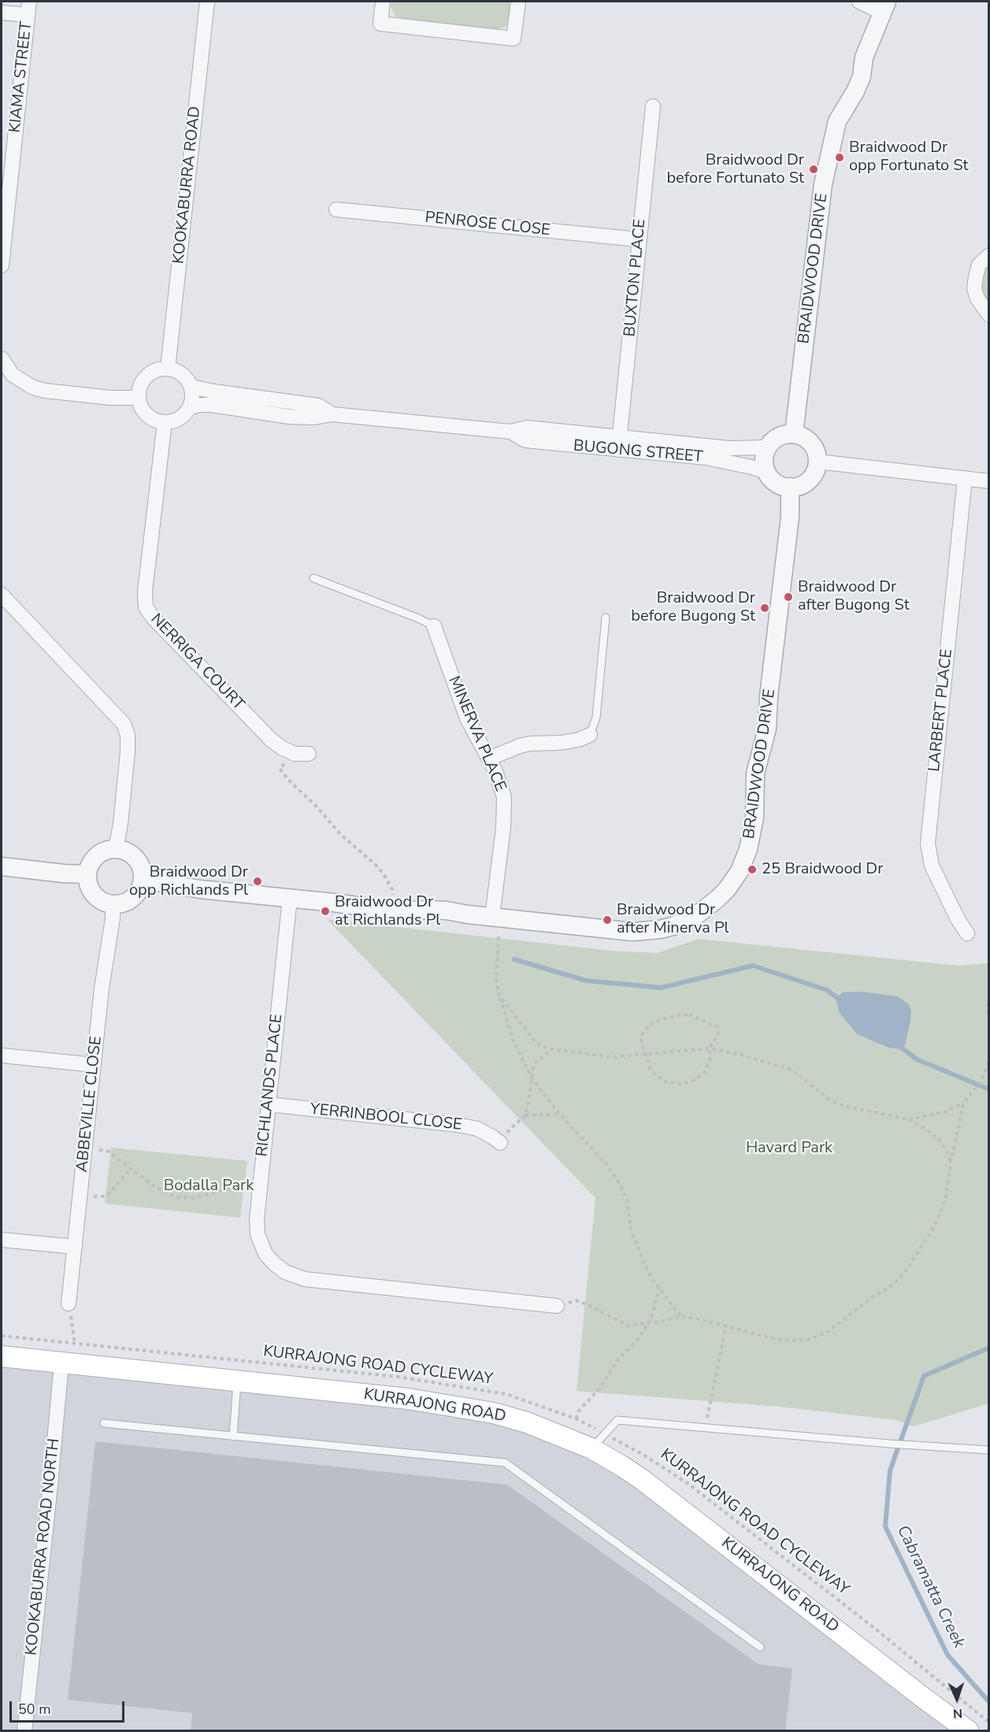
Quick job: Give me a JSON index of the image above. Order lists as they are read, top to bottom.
{
  "streets": {
    "main road": ["KURRAJONG ROAD"],
    "street": [
      "KIAMA STREET",
      "KOOKABURRA ROAD",
      "PENROSE CLOSE",
      "BRAIDWOOD DRIVE",
      "BUXTON PLACE",
      "BUGONG STREET",
      "NERRIGA COURT",
      "LARBERT PLACE",
      "MINERVA PLACE",
      "RICHLANDS PLACE",
      "ABBEVILLE CLOSE",
      "YERRINBOOL CLOSE",
      "KOOKABURRA ROAD NORTH"
    ],
    "path": ["KURRAJONG ROAD CYCLEWAY"]
  },
  "crossings": [
    ["KOOKABURRA ROAD", "BUGONG STREET"],
    ["KOOKABURRA ROAD", "NERRIGA COURT"],
    ["PENROSE CLOSE", "BUXTON PLACE"],
    ["BRAIDWOOD DRIVE", "BUGONG STREET"],
    ["BRAIDWOOD DRIVE", "MINERVA PLACE"],
    ["BRAIDWOOD DRIVE", "RICHLANDS PLACE"],
    ["BRAIDWOOD DRIVE", "ABBEVILLE CLOSE"],
    ["BUXTON PLACE", "BUGONG STREET"],
    ["BUGONG STREET", "NERRIGA COURT"],
    ["RICHLANDS PLACE", "YERRINBOOL CLOSE"],
    ["KURRAJONG ROAD CYCLEWAY", "KURRAJONG ROAD"],
    ["KURRAJONG ROAD", "KOOKABURRA ROAD NORTH"]
  ],
  "water": ["Cabramatta Creek"],
  "parks": ["Havard Park", "Bodalla Park"],
  "places": [
    "Braidwood Dr opp Fortunato St",
    "Braidwood Dr before Fortunato St",
    "Braidwood Dr after Bugong St",
    "Braidwood Dr before Bugong St",
    "25 Braidwood Dr",
    "Braidwood Dr opp Richlands Pl",
    "Braidwood Dr at Richlands Pl",
    "Braidwood Dr after Minerva Pl"
  ],
  "scale_bar": "50 m",
  "north": "bottom"
}
